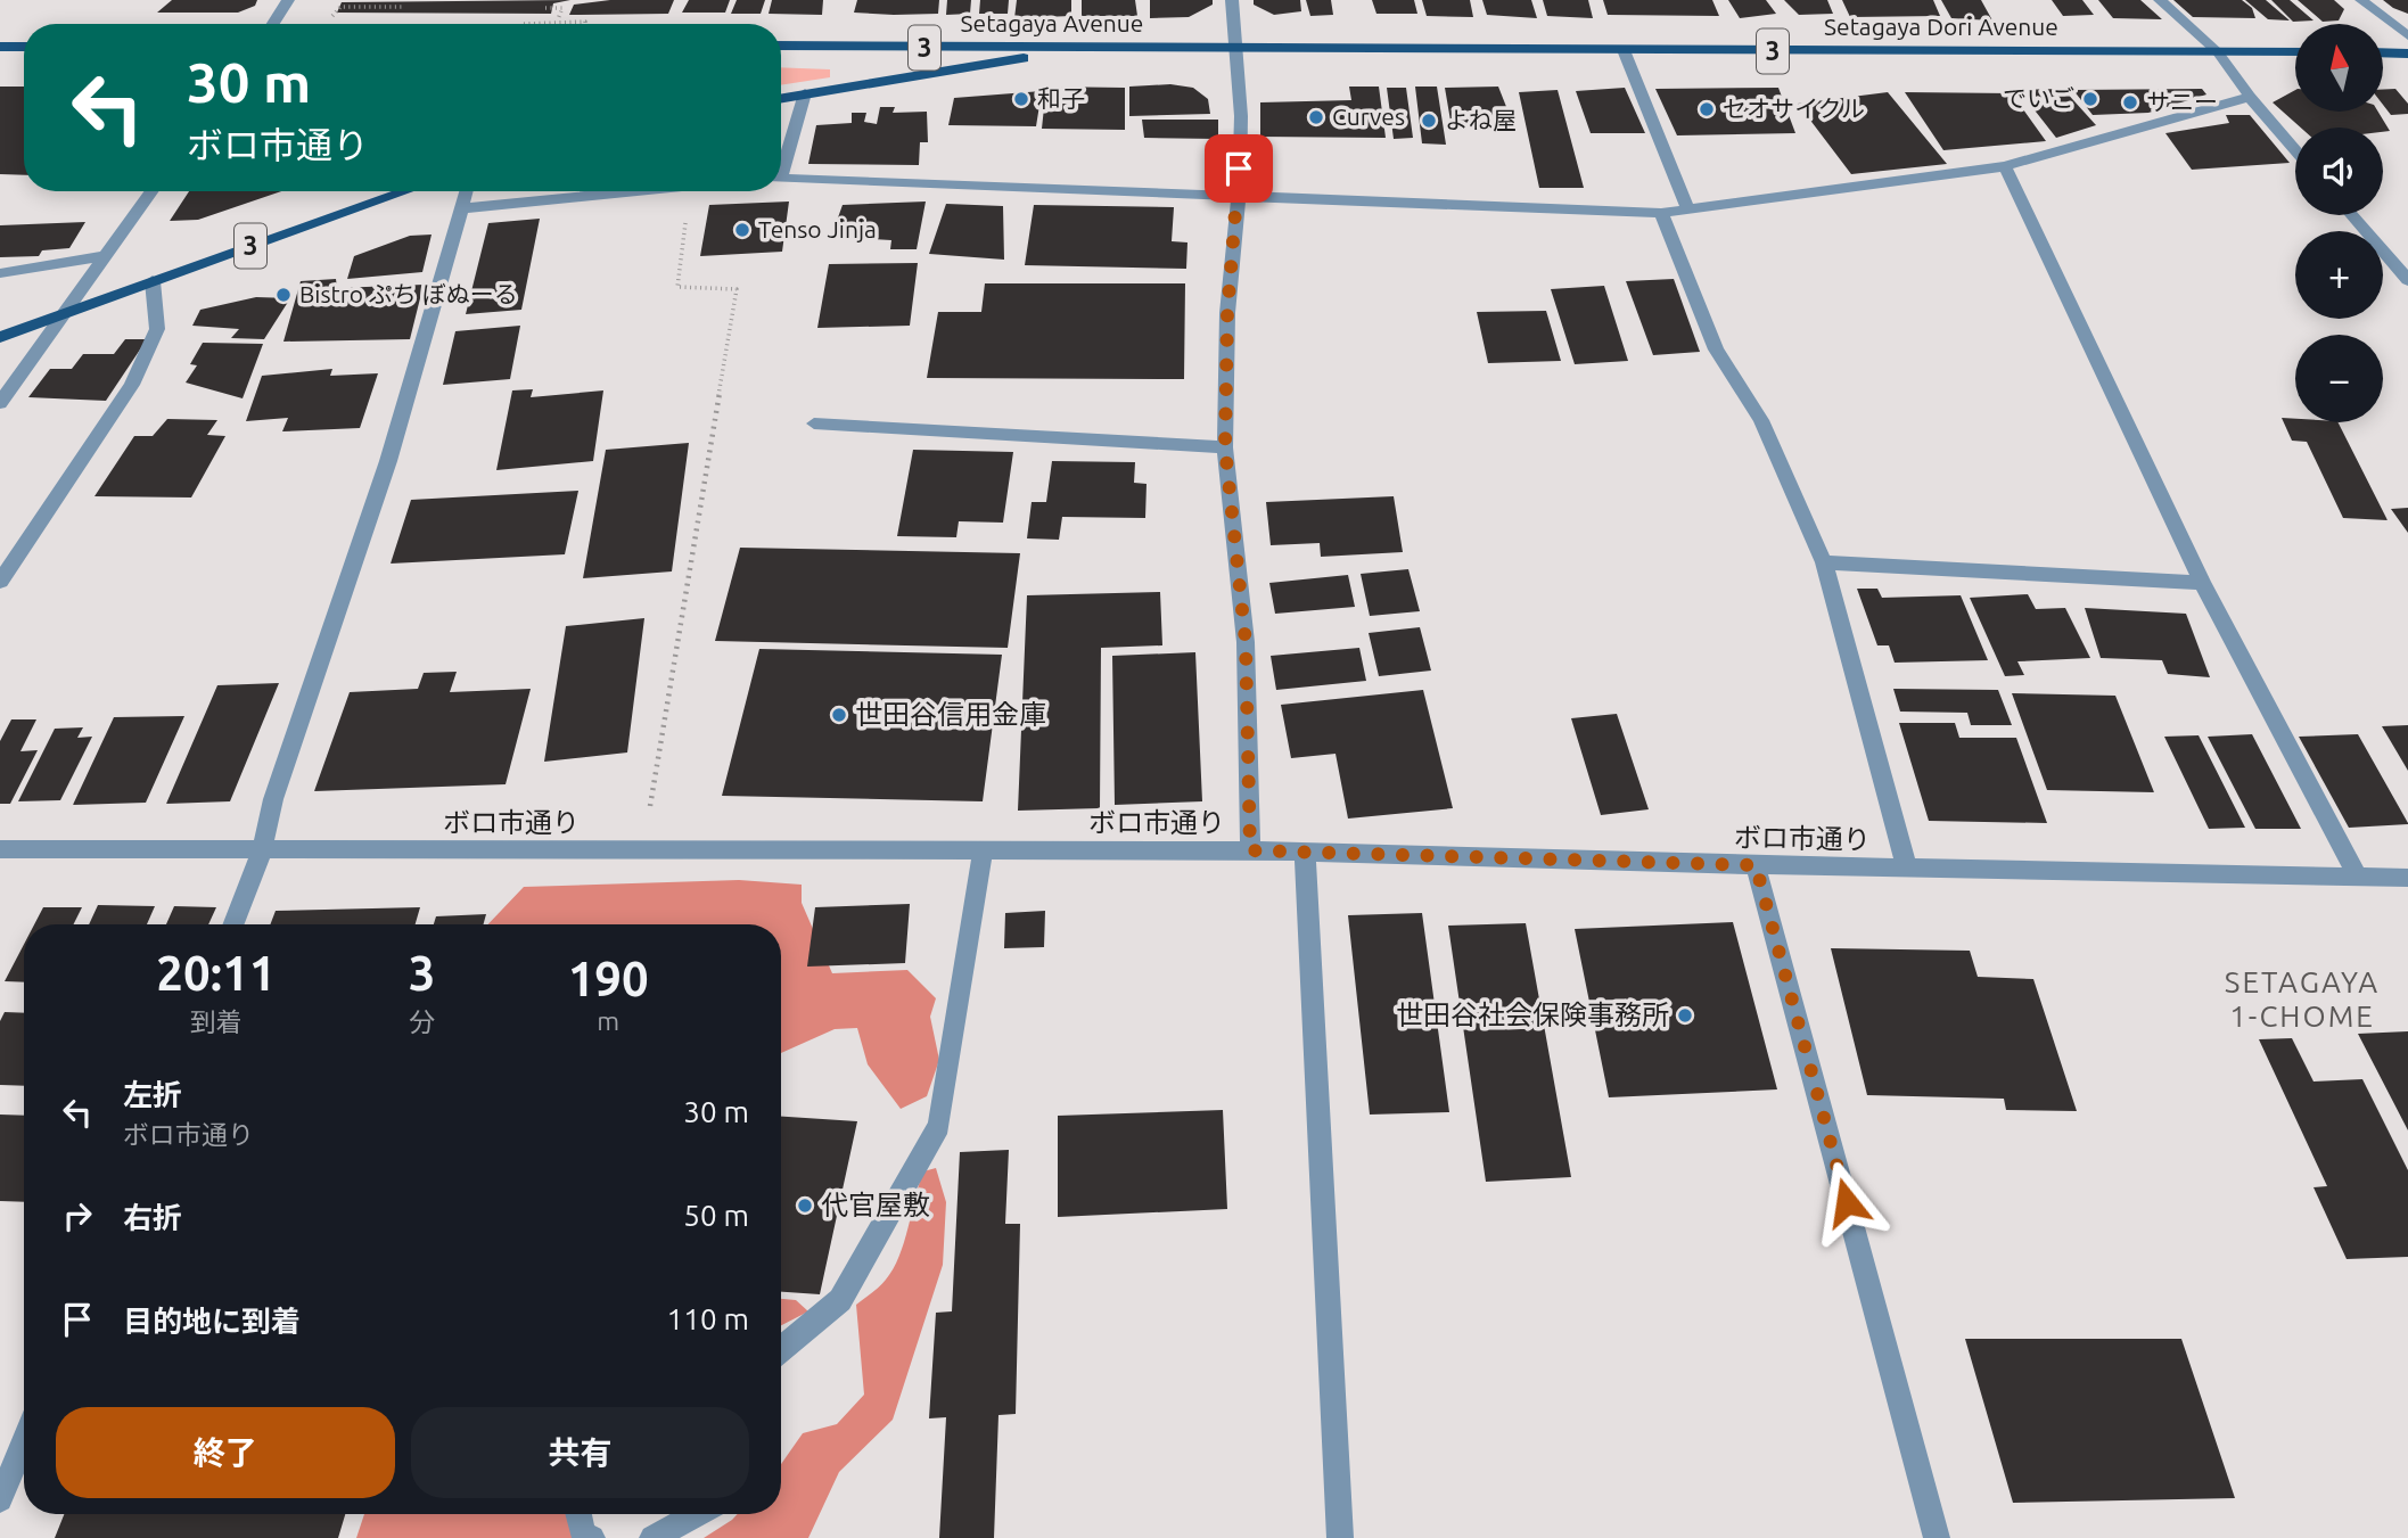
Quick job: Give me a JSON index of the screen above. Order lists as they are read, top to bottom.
{
  "streets": {
    "main road": ["Setagaya Avenue", "Setagaya Dori Avenue", "3"],
    "street": ["ボロ市通り"]
  },
  "crossings": [
    ["Setagaya Avenue", "Setagaya Dori Avenue"]
  ],
  "districts": ["SETAGAYA 1-CHOME"],
  "places": [
    "和子",
    "でいご",
    "サニー",
    "セオサイクル",
    "Curves",
    "よね屋",
    "Tenso Jinja",
    "Bistro ぷち ぼぬーる",
    "世田谷信用金庫",
    "世田谷社会保険事務所",
    "代官屋敷"
  ],
  "north": "top",
  "page": {
    "map_buttons": ["+", "−"],
    "turn": ["30 m", "ボロ市通り"],
    "eta": [
      "20:11",
      "到着",
      "3",
      "分",
      "190",
      "m"
    ],
    "list": [
      {
        "name": "左折",
        "note": "ボロ市通り",
        "value": "30 m"
      },
      {
        "name": "右折",
        "value": "50 m"
      },
      {
        "name": "目的地に到着",
        "value": "110 m"
      }
    ],
    "buttons": ["終了", "共有"]
  }
}
